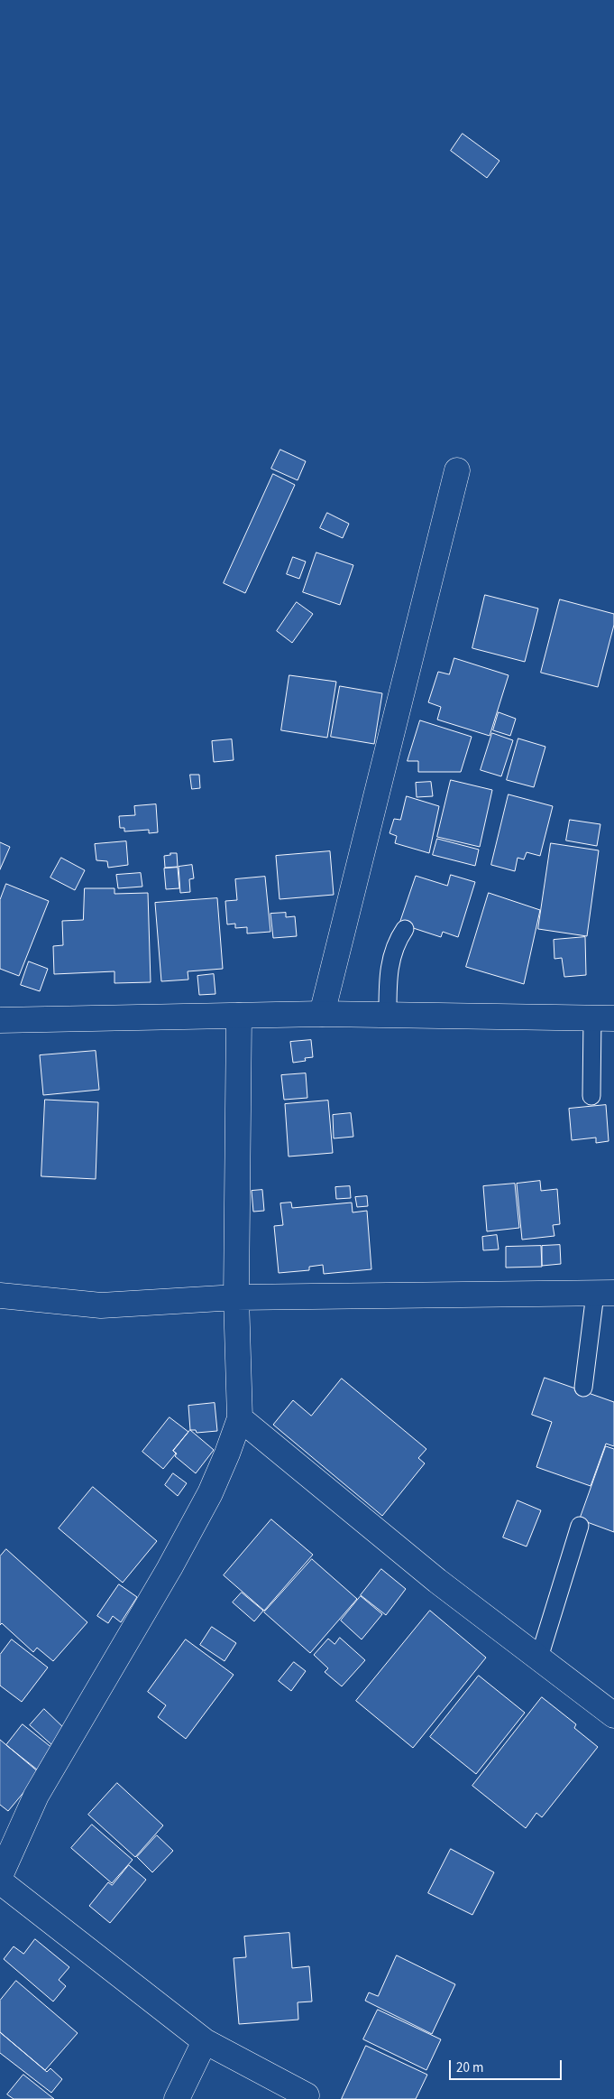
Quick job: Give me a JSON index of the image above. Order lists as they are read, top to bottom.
{
  "scale_bar": "20 m"
}
